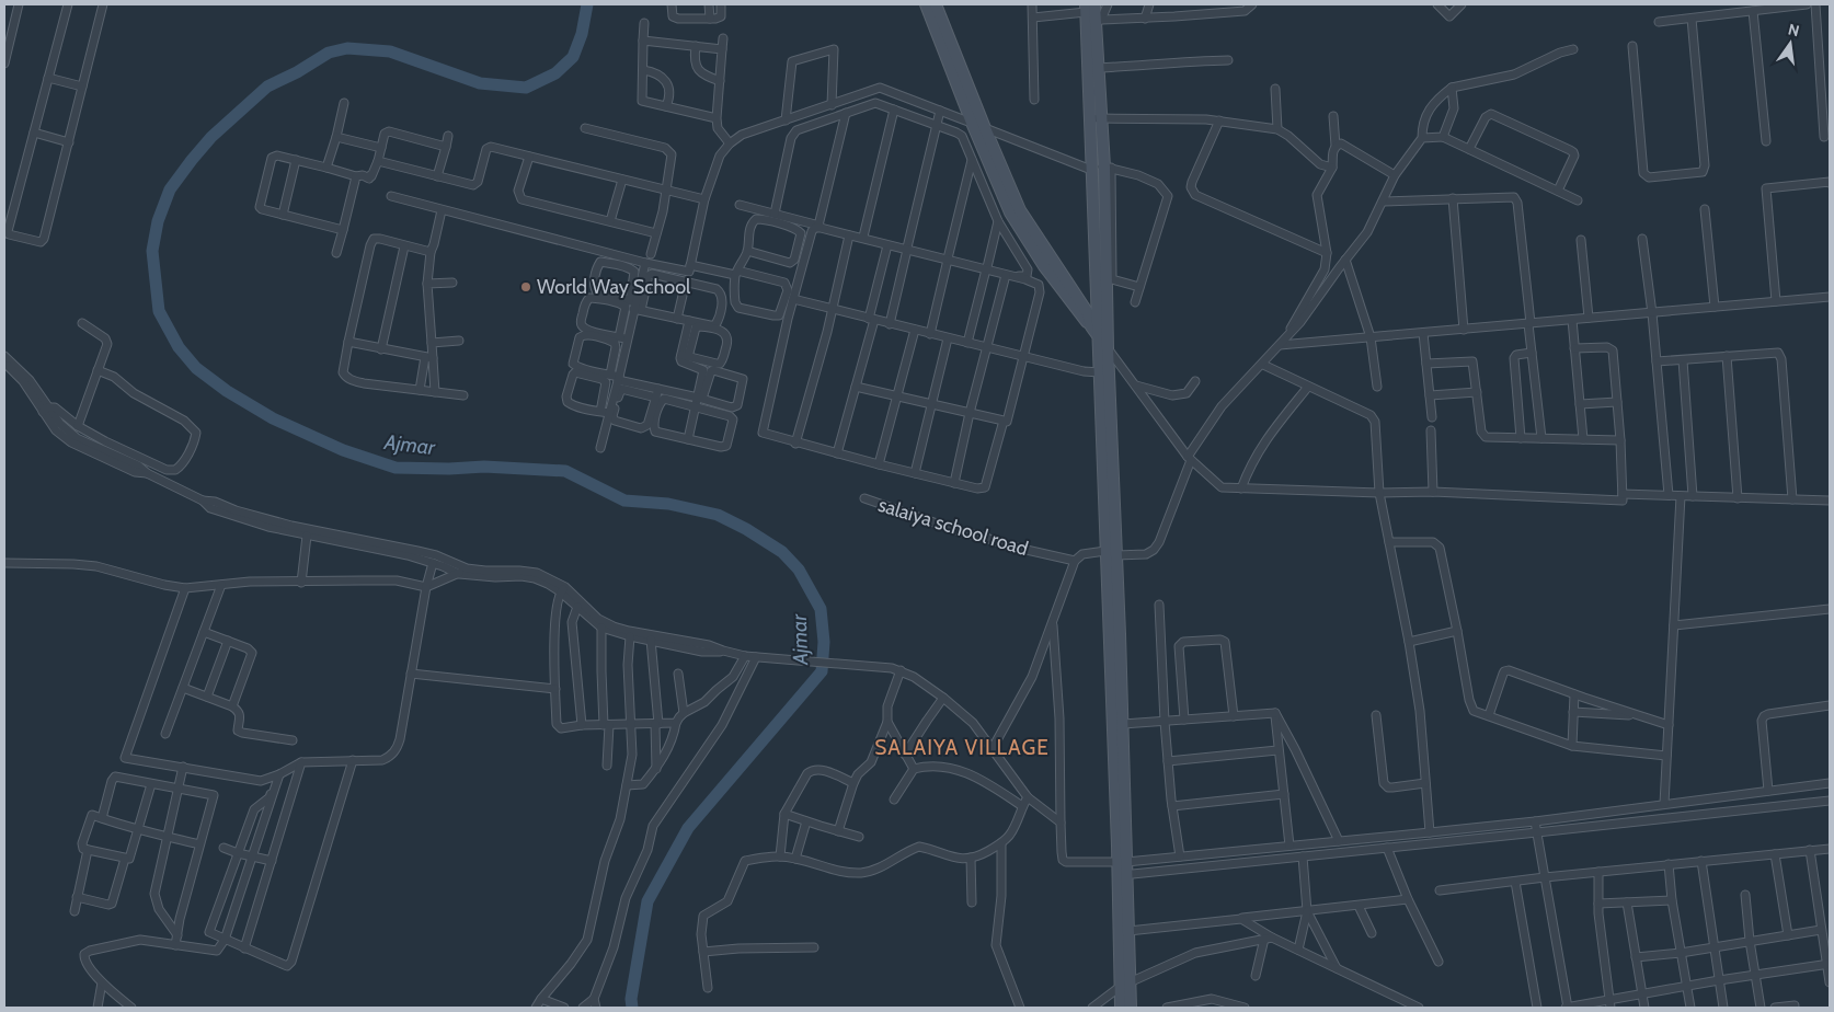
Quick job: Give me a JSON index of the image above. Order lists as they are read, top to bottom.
{
  "streets": {
    "street": ["salaiya school road"]
  },
  "districts": ["SALAIYA VILLAGE"],
  "water": ["Ajmar"],
  "places": ["World Way School"],
  "north": "top"
}
